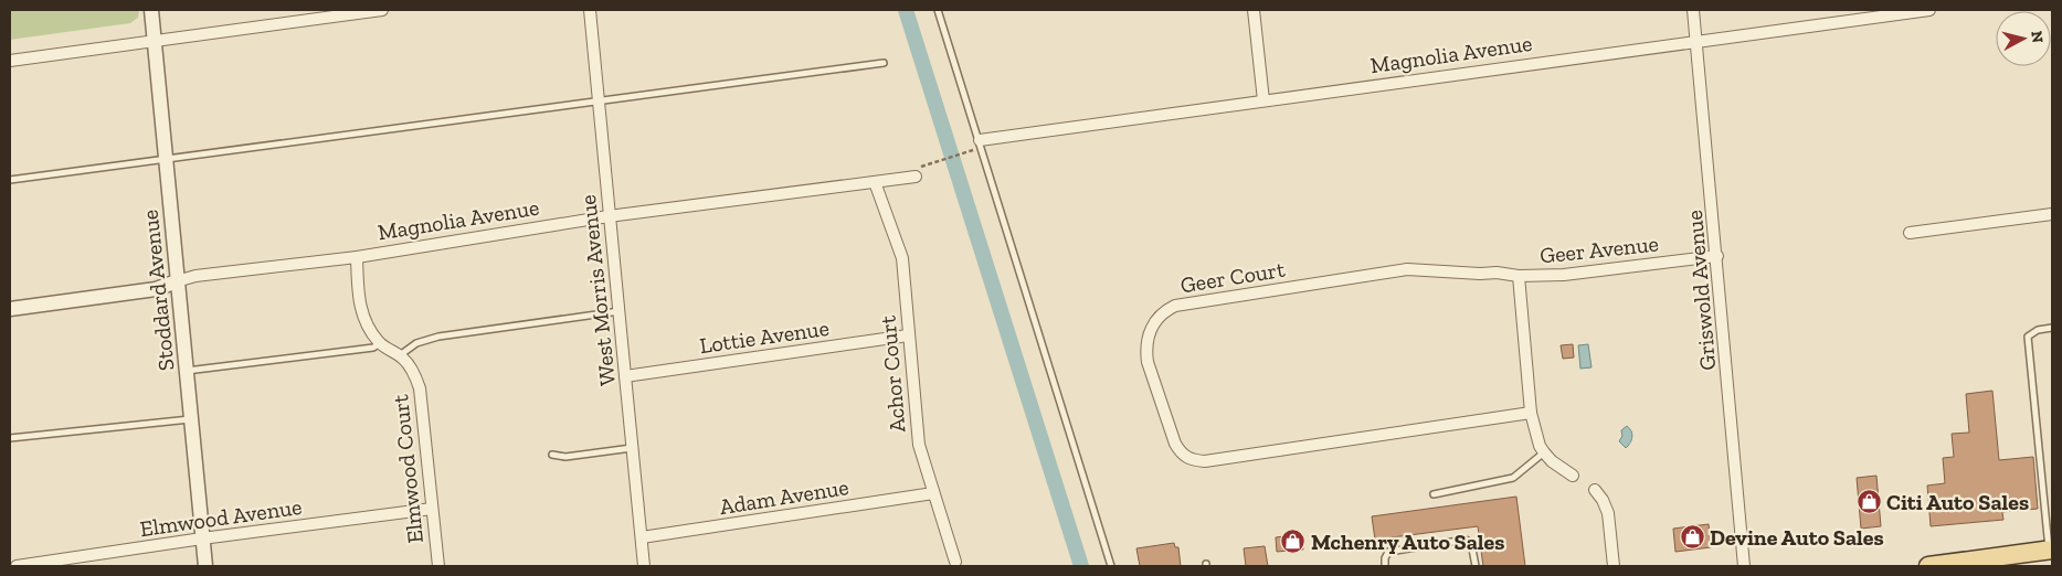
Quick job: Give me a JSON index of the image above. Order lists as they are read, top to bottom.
{
  "streets": {
    "street": [
      "Magnolia Avenue",
      "Geer Avenue",
      "Geer Court",
      "Stoddard Avenue",
      "West Morris Avenue",
      "Griswold Avenue",
      "Lottie Avenue",
      "Achor Court",
      "Elmwood Court",
      "Adam Avenue",
      "Elmwood Avenue"
    ]
  },
  "crossings": [
    ["Magnolia Avenue", "Stoddard Avenue"],
    ["Magnolia Avenue", "West Morris Avenue"],
    ["Magnolia Avenue", "Griswold Avenue"],
    ["Magnolia Avenue", "Achor Court"],
    ["Magnolia Avenue", "Elmwood Court"],
    ["Geer Avenue", "Geer Court"],
    ["Geer Avenue", "Griswold Avenue"],
    ["Stoddard Avenue", "Elmwood Avenue"],
    ["West Morris Avenue", "Lottie Avenue"],
    ["West Morris Avenue", "Adam Avenue"],
    ["Lottie Avenue", "Achor Court"],
    ["Achor Court", "Adam Avenue"],
    ["Elmwood Court", "Elmwood Avenue"]
  ],
  "places": {
    "shop": ["Citi Auto Sales", "Devine Auto Sales", "Mchenry Auto Sales"]
  },
  "north": "right"
}
